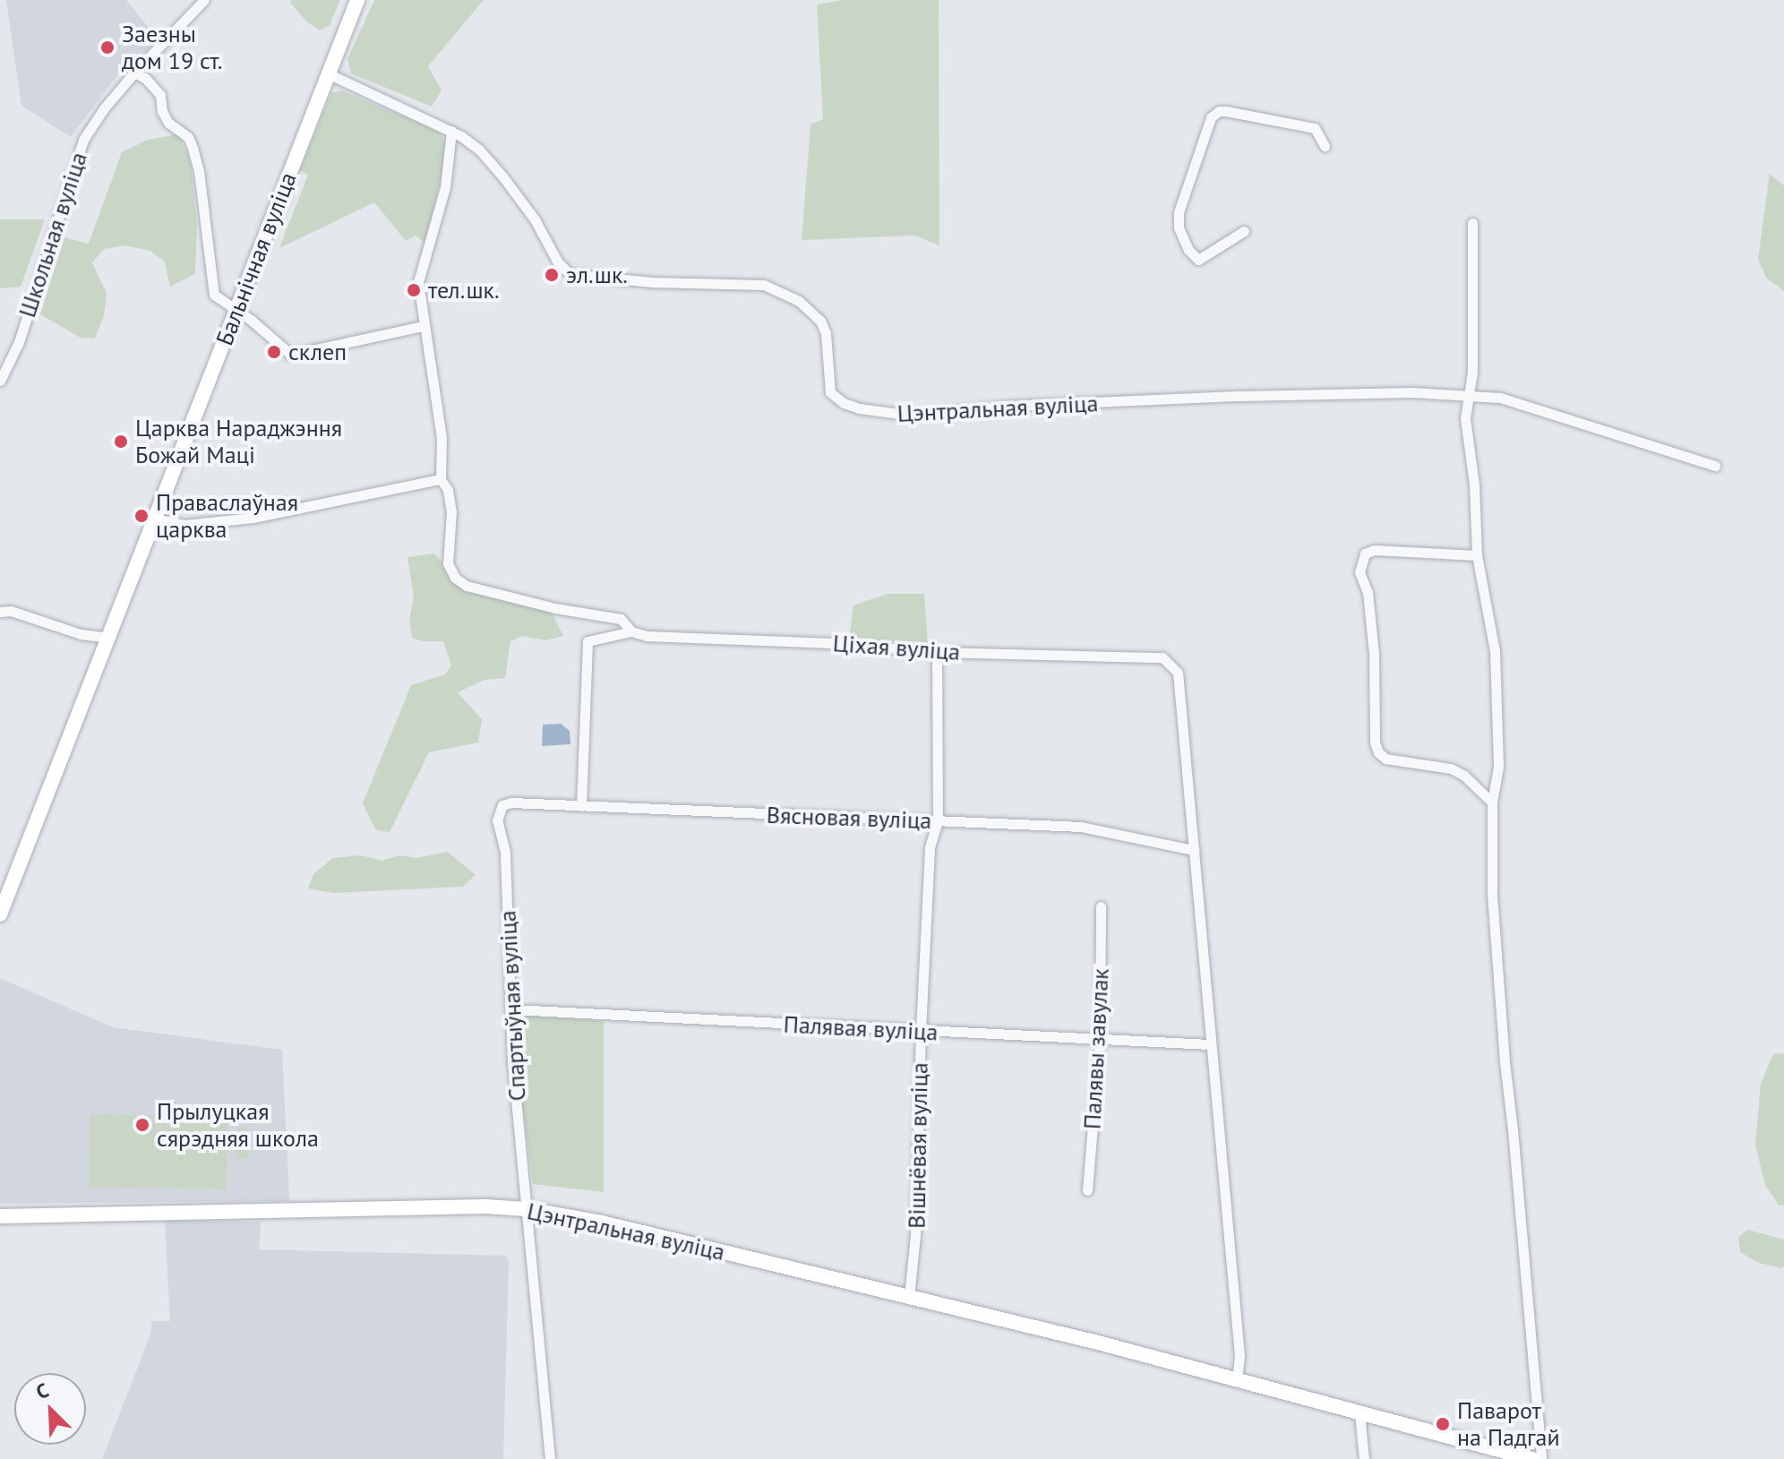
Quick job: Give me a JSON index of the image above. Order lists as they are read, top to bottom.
{
  "streets": {
    "street": [
      "Школьная вуліца",
      "Бальнічная вуліца",
      "Цэнтральная вуліца",
      "Ціхая вуліца",
      "Вясновая вуліца",
      "Спартыўная вуліца",
      "Палявая вуліца",
      "Палявы завулак",
      "Вішнёвая вуліца"
    ]
  },
  "crossings": [
    ["Цэнтральная вуліца", "Спартыўная вуліца"],
    ["Цэнтральная вуліца", "Вішнёвая вуліца"],
    ["Ціхая вуліца", "Вясновая вуліца"],
    ["Ціхая вуліца", "Вішнёвая вуліца"],
    ["Вясновая вуліца", "Спартыўная вуліца"],
    ["Вясновая вуліца", "Вішнёвая вуліца"],
    ["Спартыўная вуліца", "Палявая вуліца"],
    ["Палявая вуліца", "Палявы завулак"],
    ["Палявая вуліца", "Вішнёвая вуліца"]
  ],
  "places": [
    "Заезны дом 19 ст.",
    "эл.шк.",
    "тел.шк.",
    "склеп",
    "Царква Нараджэння Божай Маці",
    "Праваслаўная царква",
    "Прылуцкая сярэдняя школа",
    "Паварот на Падгай"
  ],
  "north": "top left"
}
